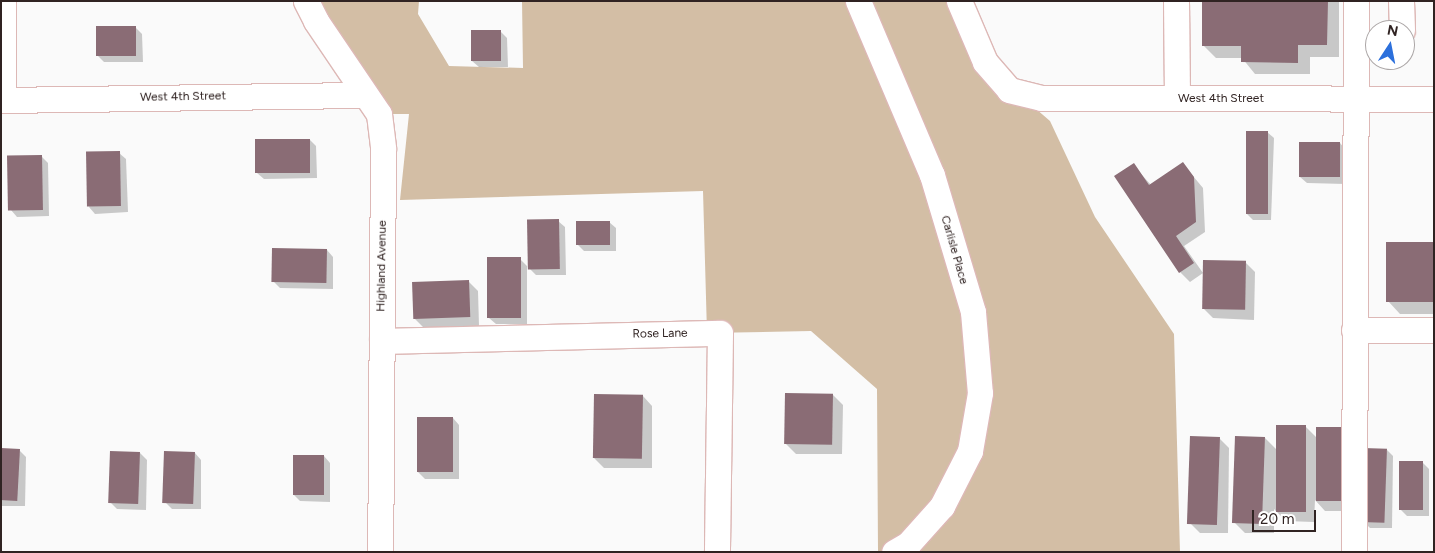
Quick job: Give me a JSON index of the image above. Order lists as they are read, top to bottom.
{
  "streets": {
    "street": [
      "West 4th Street",
      "Carlisle Place",
      "Highland Avenue",
      "Rose Lane"
    ]
  },
  "crossings": [
    ["West 4th Street", "Highland Avenue"],
    ["Highland Avenue", "Rose Lane"]
  ],
  "scale_bar": "20 m",
  "north": "top"
}
